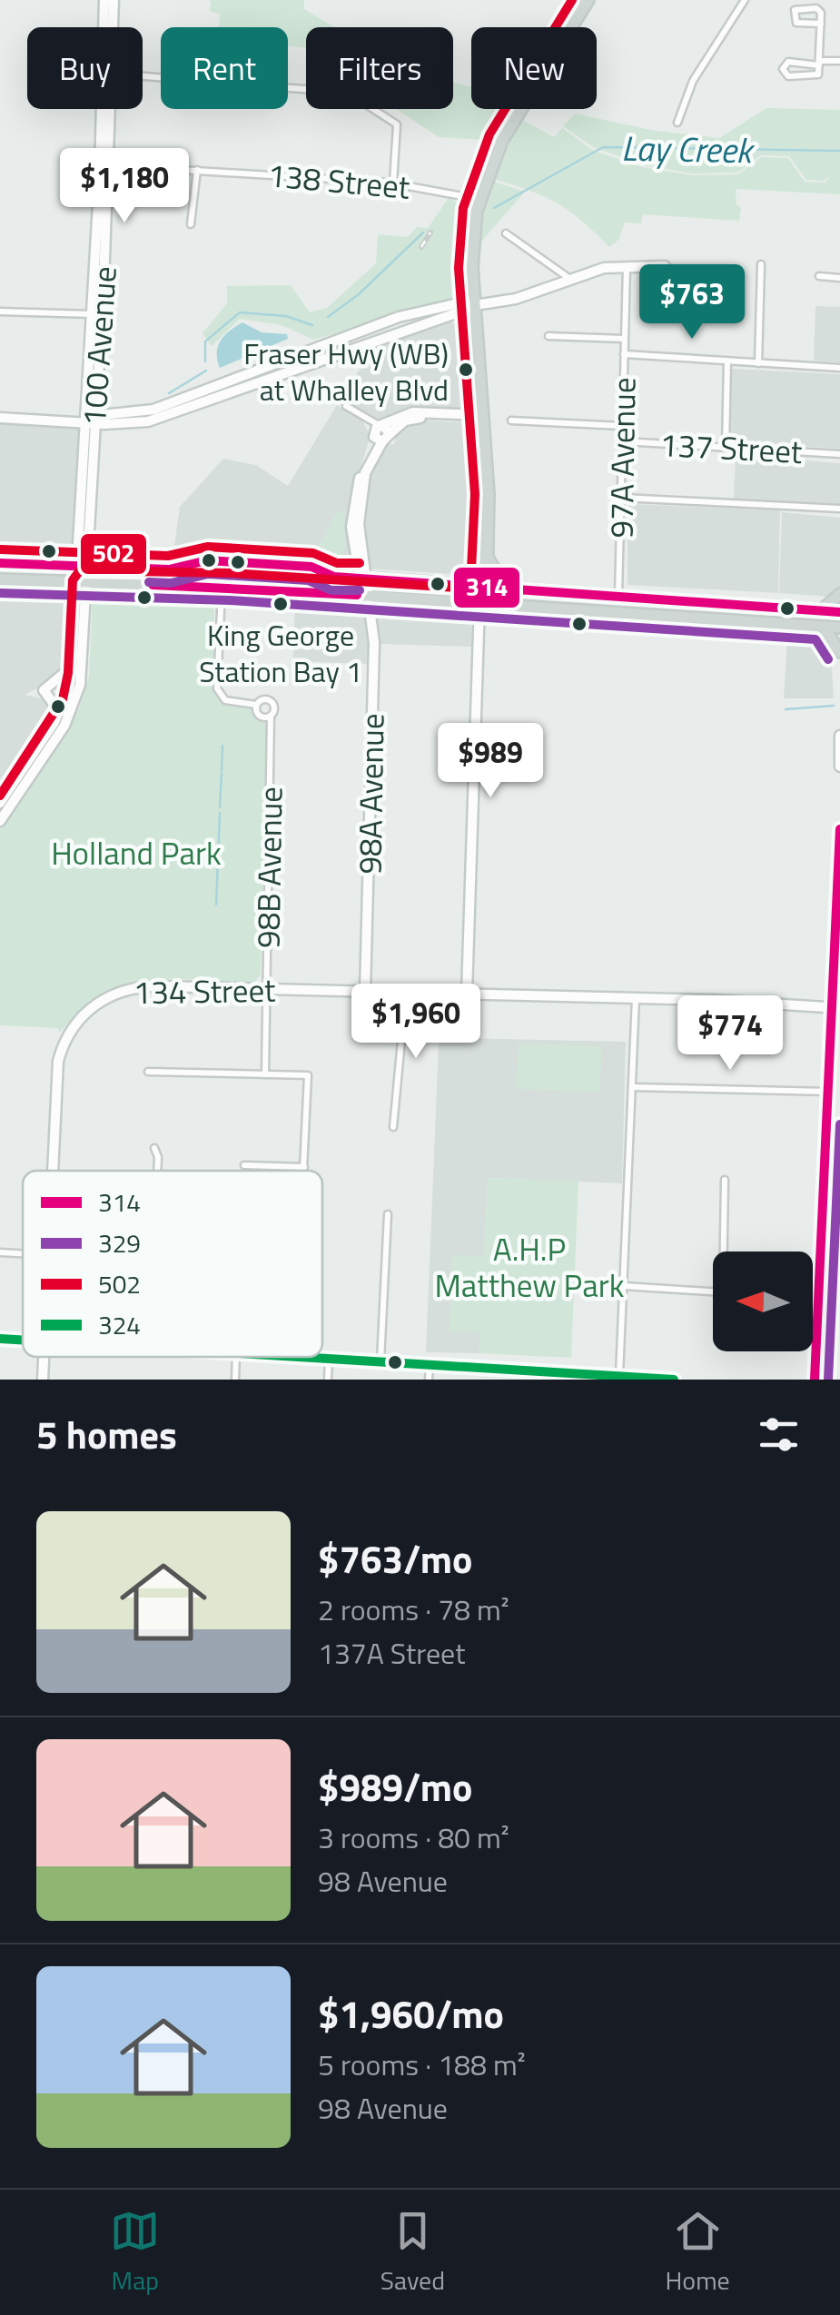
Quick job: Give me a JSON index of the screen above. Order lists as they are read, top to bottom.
{
  "streets": {
    "main road": ["100 Avenue", "98A Avenue", "134 Street"],
    "street": [
      "138 Street",
      "137 Street",
      "97A Avenue",
      "98B Avenue"
    ]
  },
  "crossings": [
    ["138 Street", "100 Avenue"],
    ["137 Street", "97A Avenue"],
    ["98A Avenue", "134 Street"],
    ["98B Avenue", "134 Street"]
  ],
  "water": ["Lay Creek"],
  "parks": ["Holland Park", "A.H.P Matthew Park"],
  "places": ["Fraser Hwy (WB) at Whalley Blvd", "King George Station Bay 1"],
  "lines": [
    "transit line 502",
    "transit line 314",
    "transit line 329",
    "transit line 324"
  ],
  "legend": [
    "314",
    "329",
    "502",
    "324"
  ],
  "north": "left",
  "page": {
    "chip": [
      "Buy",
      "Rent",
      "Filters",
      "New"
    ],
    "price": [
      "$1,180",
      "$763",
      "$989",
      "$1,960",
      "$774"
    ],
    "heading": "5 homes",
    "list": [
      {
        "name": "$763/mo",
        "note": "2 rooms · 78 m² · 137A Street"
      },
      {
        "name": "$989/mo",
        "note": "3 rooms · 80 m² · 98 Avenue"
      },
      {
        "name": "$1,960/mo",
        "note": "5 rooms · 188 m² · 98 Avenue"
      }
    ],
    "tabs": ["Map", "Saved", "Home"]
  }
}
